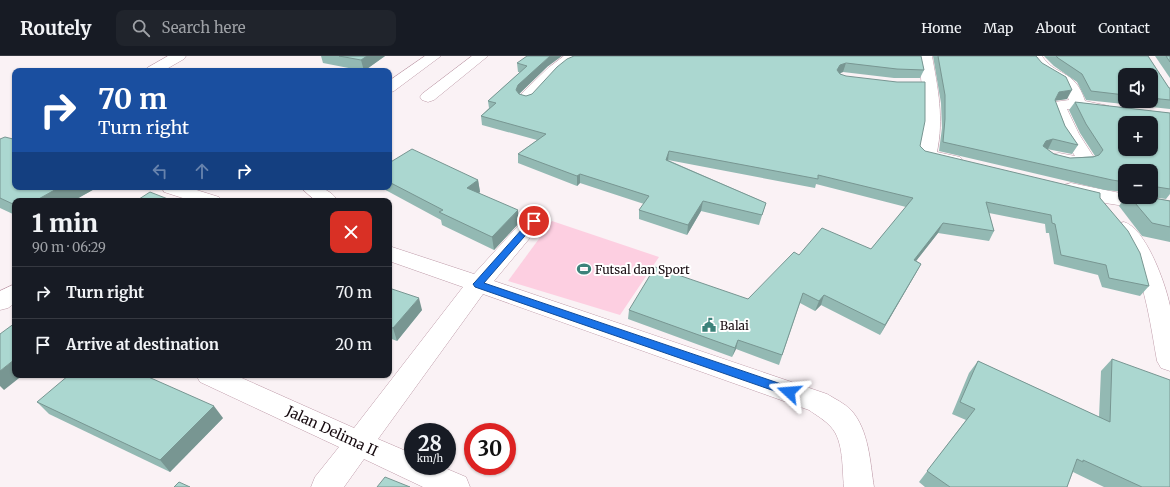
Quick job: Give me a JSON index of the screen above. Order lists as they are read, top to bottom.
{
  "streets": {
    "street": ["Jalan Delima II"]
  },
  "places": {
    "sports": ["Futsal dan Sport"],
    "public building": ["Balai"]
  },
  "page": {
    "header": "Routely",
    "search": "Search here",
    "nav": [
      "Home",
      "Map",
      "About",
      "Contact"
    ],
    "map_buttons": ["+", "−"],
    "turn": ["70 m", "Turn right"],
    "heading": ["1 min", "90 m · 06:29"],
    "list": [
      {
        "name": "Turn right",
        "value": "70 m"
      },
      {
        "name": "Arrive at destination",
        "value": "20 m"
      }
    ],
    "speed": "28 km/h",
    "limit": "30"
  }
}
